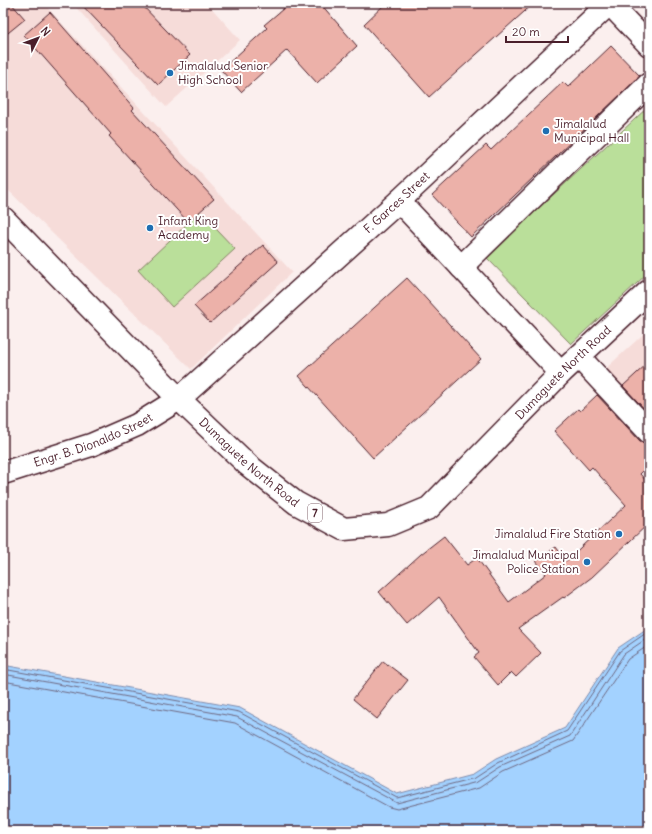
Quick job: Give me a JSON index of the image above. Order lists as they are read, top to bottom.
{
  "streets": {
    "main road": [
      "F. Garces Street",
      "Dumaguete North Road",
      "Engr. B. Dionaldo Street",
      "7"
    ]
  },
  "crossings": [
    ["F. Garces Street", "Dumaguete North Road"],
    ["F. Garces Street", "Engr. B. Dionaldo Street"],
    ["Dumaguete North Road", "Engr. B. Dionaldo Street"]
  ],
  "places": [
    "Jimalalud Senior High School",
    "Jimalalud Municipal Hall",
    "Infant King Academy",
    "Jimalalud Fire Station",
    "Jimalalud Municipal Police Station"
  ],
  "scale_bar": "20 m",
  "north": "top right"
}
